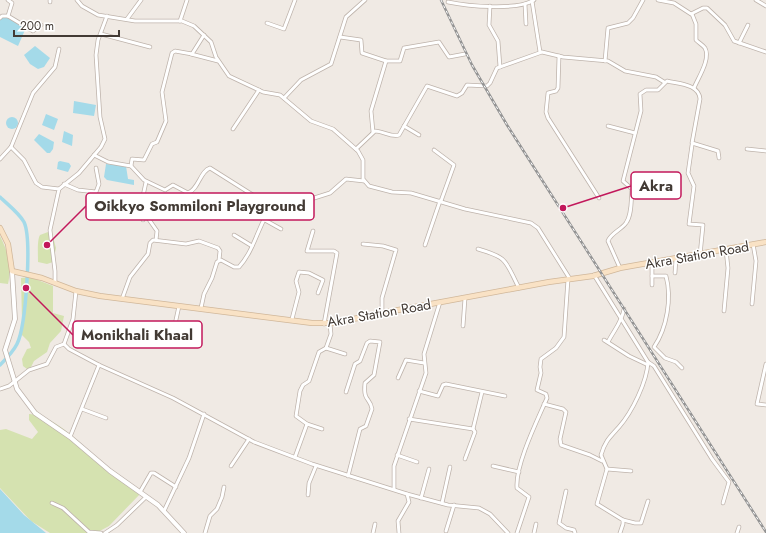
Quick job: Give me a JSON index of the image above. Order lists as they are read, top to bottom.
{
  "streets": {
    "main road": ["Akra Station Road"]
  },
  "places": ["Akra", "Oikkyo Sommiloni Playground", "Monikhali Khaal"],
  "scale_bar": "200 m"
}
